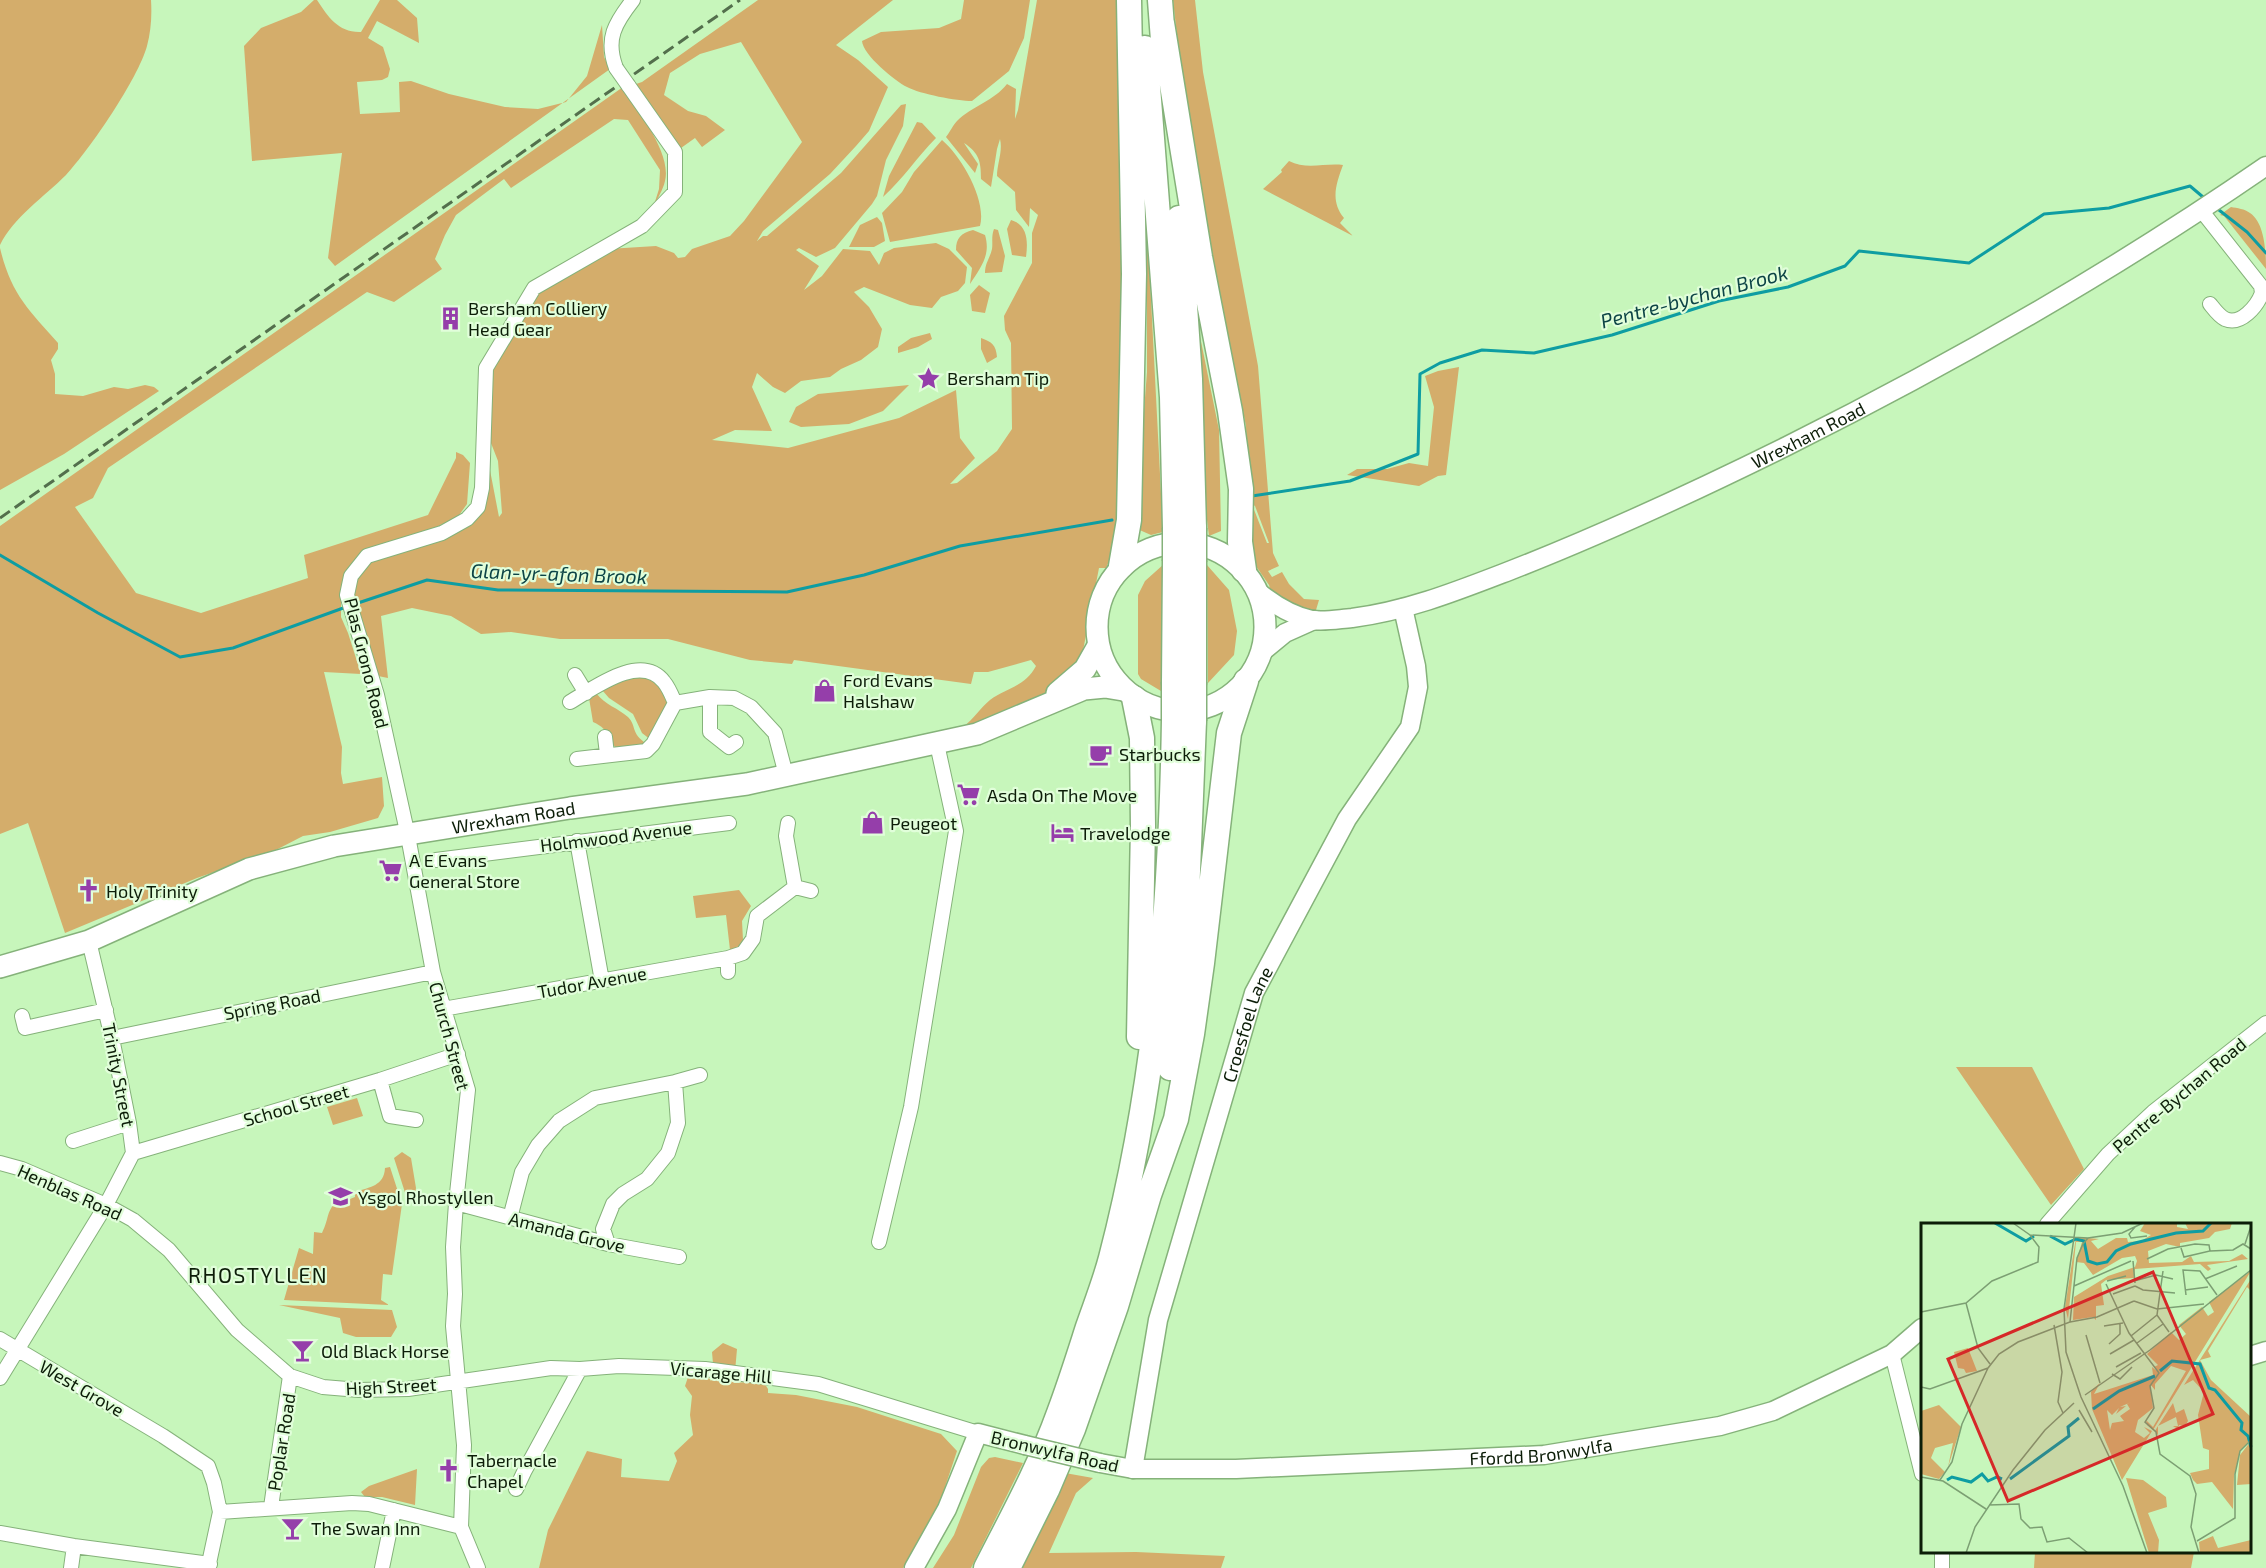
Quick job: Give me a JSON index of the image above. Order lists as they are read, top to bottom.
{
  "streets": {
    "main road": [
      "Wrexham Road",
      "Croesfoel Lane",
      "Bronwylfa Road",
      "Ffordd Bronwylfa"
    ],
    "street": [
      "Plas Grono Road",
      "Holmwood Avenue",
      "Tudor Avenue",
      "Spring Road",
      "Church Street",
      "Trinity Street",
      "Pentre-Bychan Road",
      "School Street",
      "Henblas Road",
      "Amanda Grove",
      "Vicarage Hill",
      "High Street",
      "West Grove",
      "Poplar Road"
    ]
  },
  "crossings": [
    ["Wrexham Road", "Plas Grono Road"],
    ["Wrexham Road", "Croesfoel Lane"],
    ["Wrexham Road", "Church Street"],
    ["Wrexham Road", "Trinity Street"],
    ["Plas Grono Road", "Church Street"],
    ["Tudor Avenue", "Church Street"],
    ["Spring Road", "Church Street"],
    ["Spring Road", "Trinity Street"],
    ["Croesfoel Lane", "Bronwylfa Road"],
    ["Croesfoel Lane", "Ffordd Bronwylfa"],
    ["Church Street", "School Street"],
    ["Church Street", "Amanda Grove"],
    ["Church Street", "Vicarage Hill"],
    ["Church Street", "High Street"],
    ["Trinity Street", "School Street"],
    ["Trinity Street", "Henblas Road"],
    ["Trinity Street", "West Grove"],
    ["Henblas Road", "High Street"],
    ["Henblas Road", "Poplar Road"],
    ["Vicarage Hill", "High Street"],
    ["Vicarage Hill", "Bronwylfa Road"],
    ["High Street", "Poplar Road"],
    ["Bronwylfa Road", "Ffordd Bronwylfa"]
  ],
  "districts": ["RHOSTYLLEN"],
  "water": ["Pentre-bychan Brook", "Glan-yr-afon Brook"],
  "places": {
    "building": ["Bersham Colliery Head Gear"],
    "place": ["Bersham Tip"],
    "shop": ["Ford Evans Halshaw", "Peugeot"],
    "cafe": ["Starbucks"],
    "supermarket": ["Asda On The Move", "A E Evans General Store"],
    "hotel": ["Travelodge"],
    "church": ["Holy Trinity", "Tabernacle Chapel"],
    "school or university": ["Ysgol Rhostyllen"],
    "bar": ["Old Black Horse", "The Swan Inn"]
  }
}
